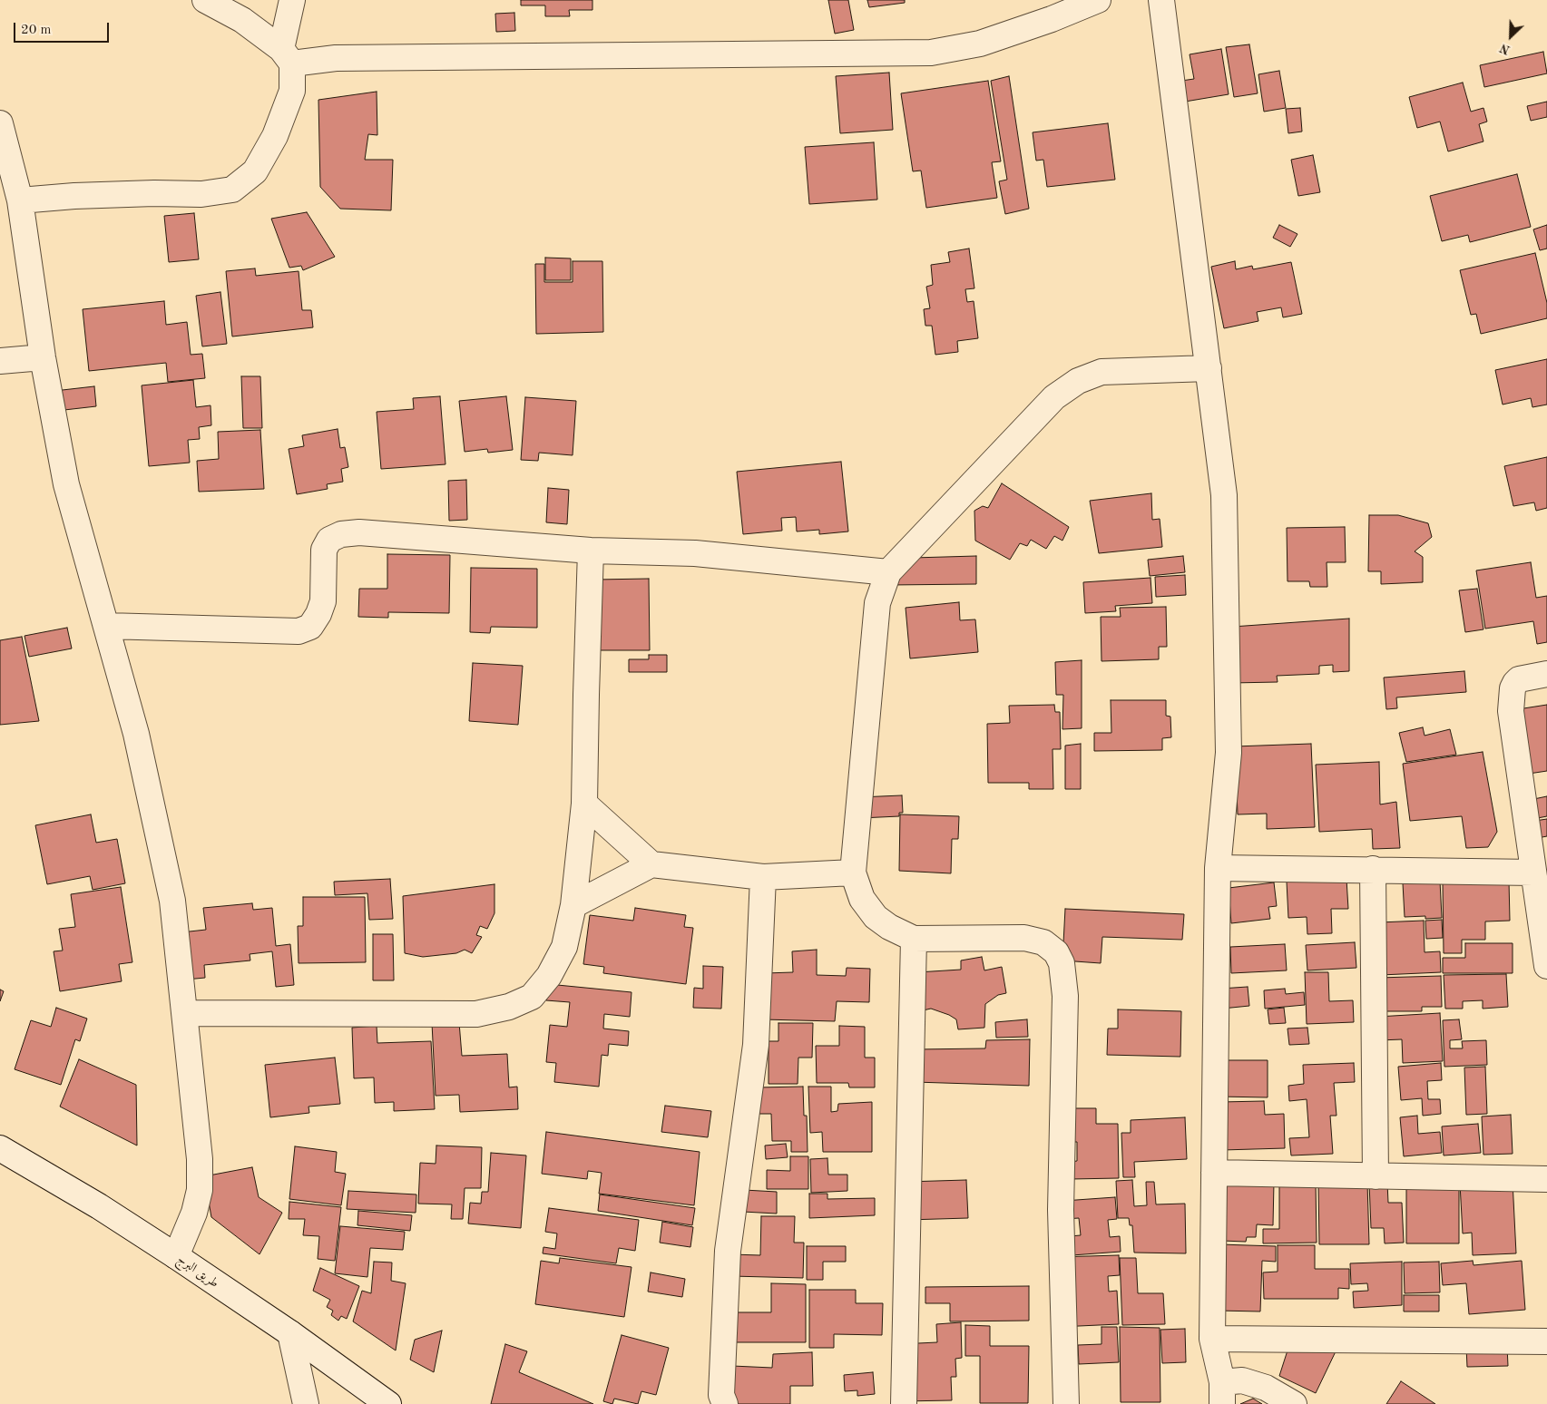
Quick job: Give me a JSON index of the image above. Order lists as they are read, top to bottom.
{
  "streets": {
    "street": ["طريق البرج"]
  },
  "scale_bar": "20 m",
  "north": "bottom left"
}
